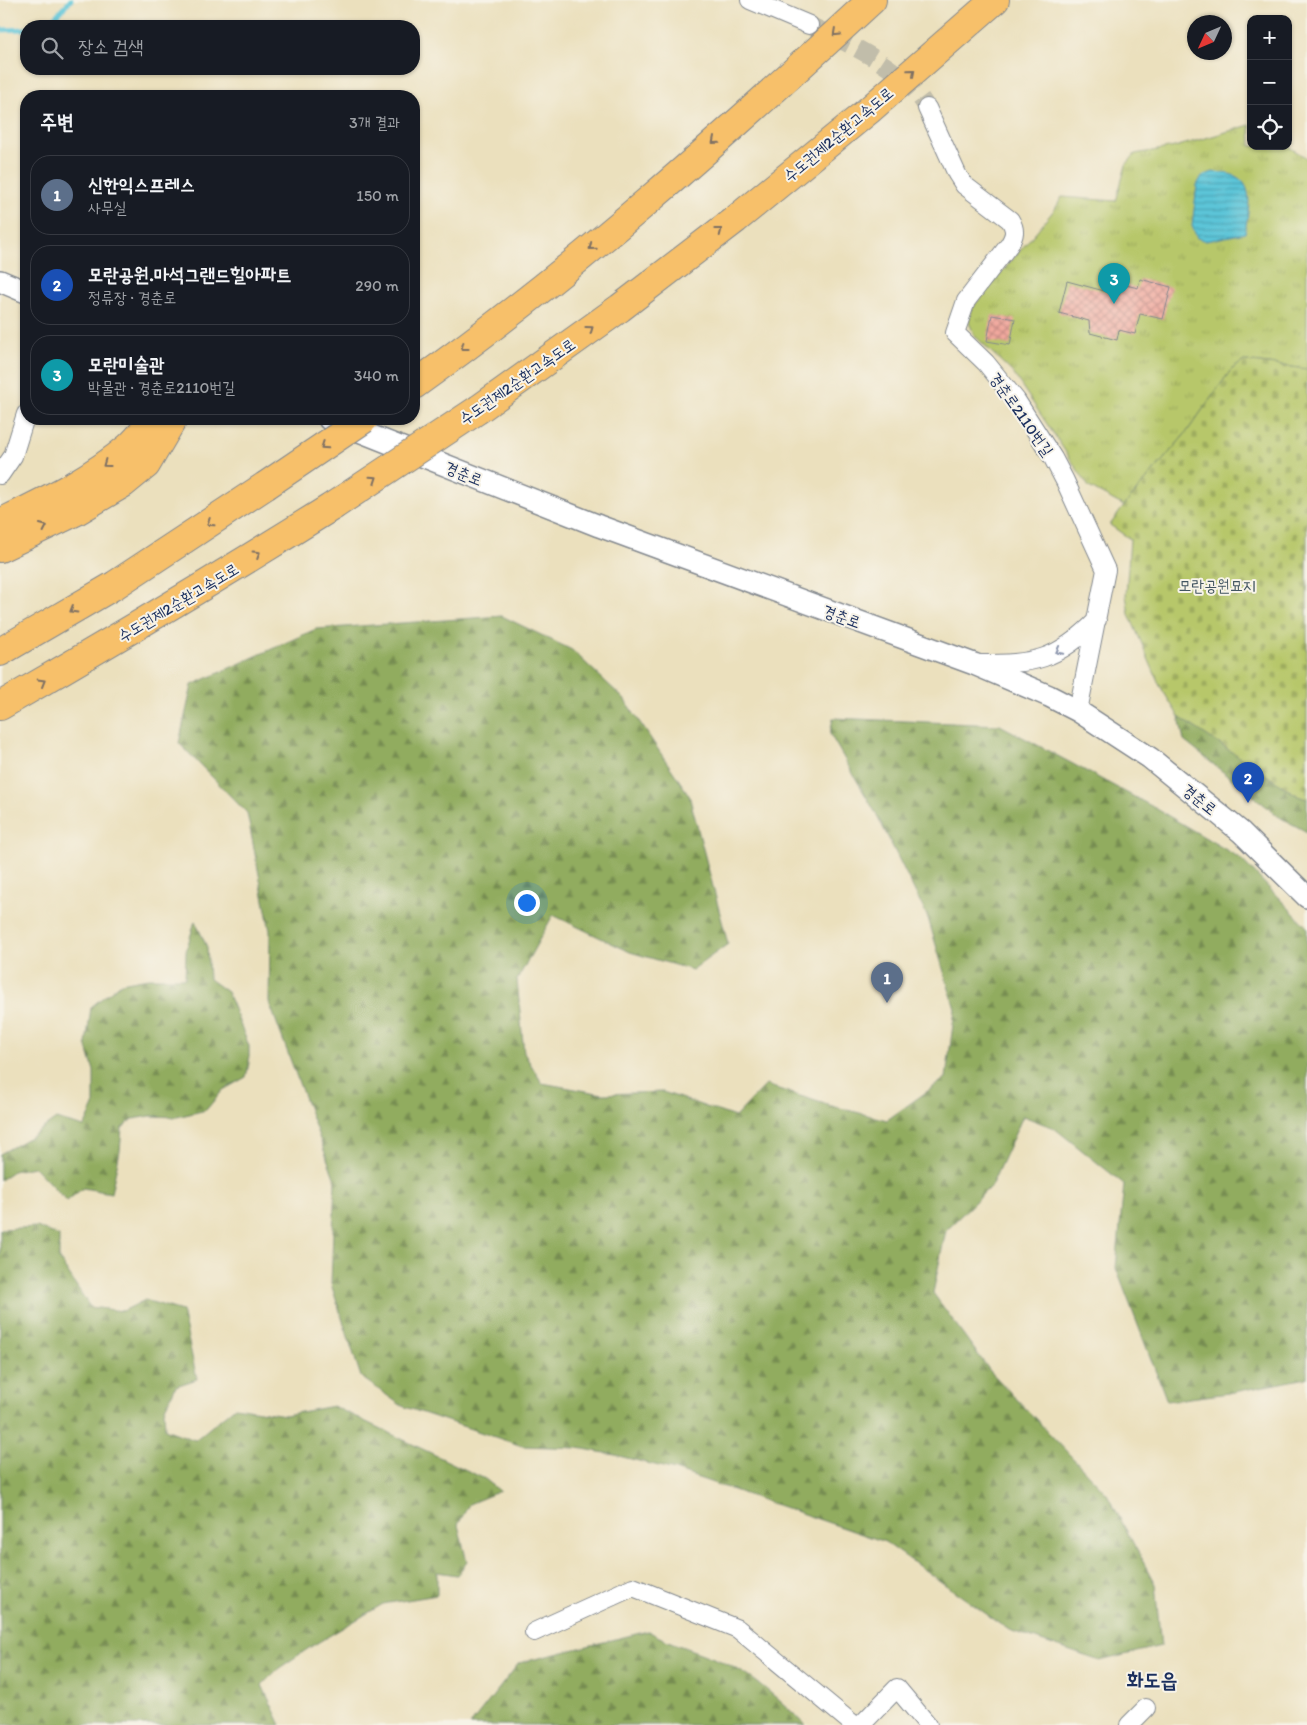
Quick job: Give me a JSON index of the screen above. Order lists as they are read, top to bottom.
{
  "streets": {
    "highway": ["수도권제2순환고속도로"],
    "street": ["경춘로2110번길", "경춘로"]
  },
  "crossings": [
    ["경춘로2110번길", "경춘로"]
  ],
  "districts": ["화도읍"],
  "parks": ["모란공원묘지"],
  "north": "bottom left",
  "page": {
    "map_buttons": ["+", "−"],
    "search": "장소 검색",
    "heading": ["주변", "3개 결과"],
    "list": [
      {
        "mark": "1",
        "name": "신한익스프레스",
        "note": "사무실",
        "value": "150 m"
      },
      {
        "mark": "2",
        "name": "모란공원.마석그랜드힐아파트",
        "note": "정류장 · 경춘로",
        "value": "290 m"
      },
      {
        "mark": "3",
        "name": "모란미술관",
        "note": "박물관 · 경춘로2110번길",
        "value": "340 m"
      }
    ],
    "pins": ["3", "2", "1"]
  }
}
